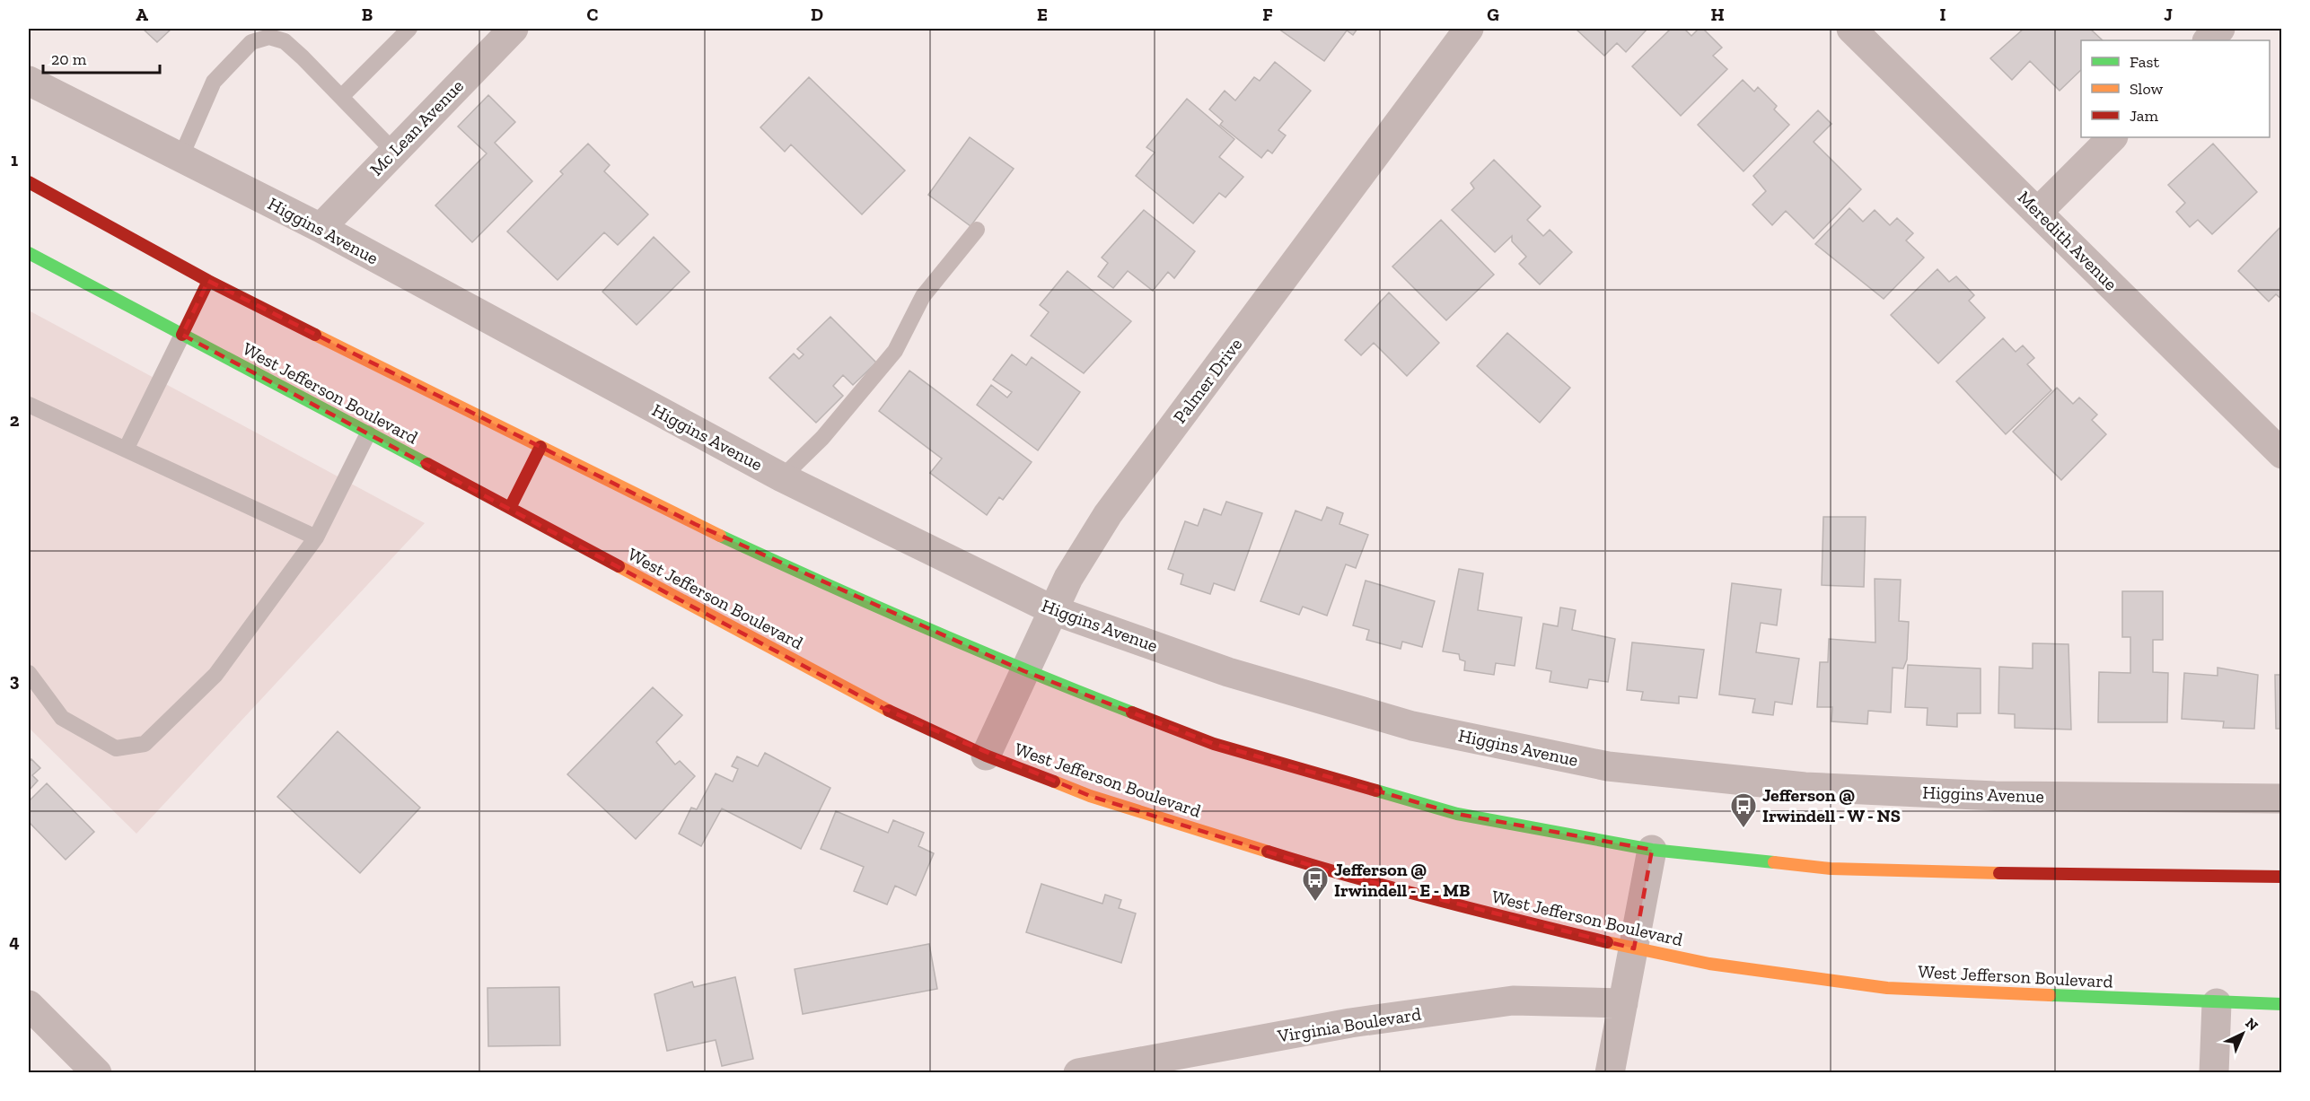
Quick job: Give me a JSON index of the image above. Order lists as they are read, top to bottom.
{
  "streets": {
    "main road": ["West Jefferson Boulevard"],
    "street": [
      "Mc Lean Avenue",
      "Higgins Avenue",
      "Meredith Avenue",
      "Palmer Drive",
      "Virginia Boulevard"
    ]
  },
  "crossings": [
    ["Mc Lean Avenue", "Higgins Avenue"],
    ["Higgins Avenue", "Palmer Drive"],
    ["Palmer Drive", "West Jefferson Boulevard"]
  ],
  "places": {
    "bus stop": ["Jefferson @ Irwindell - W - NS", "Jefferson @ Irwindell - E - MB"]
  },
  "legend": ["Fast", "Slow", "Jam"],
  "scale_bar": "20 m",
  "north": "top right",
  "grid": {
    "columns": [
      "A",
      "B",
      "C",
      "D",
      "E",
      "F",
      "G",
      "H",
      "I",
      "J"
    ],
    "rows": [
      "1",
      "2",
      "3",
      "4"
    ]
  }
}
